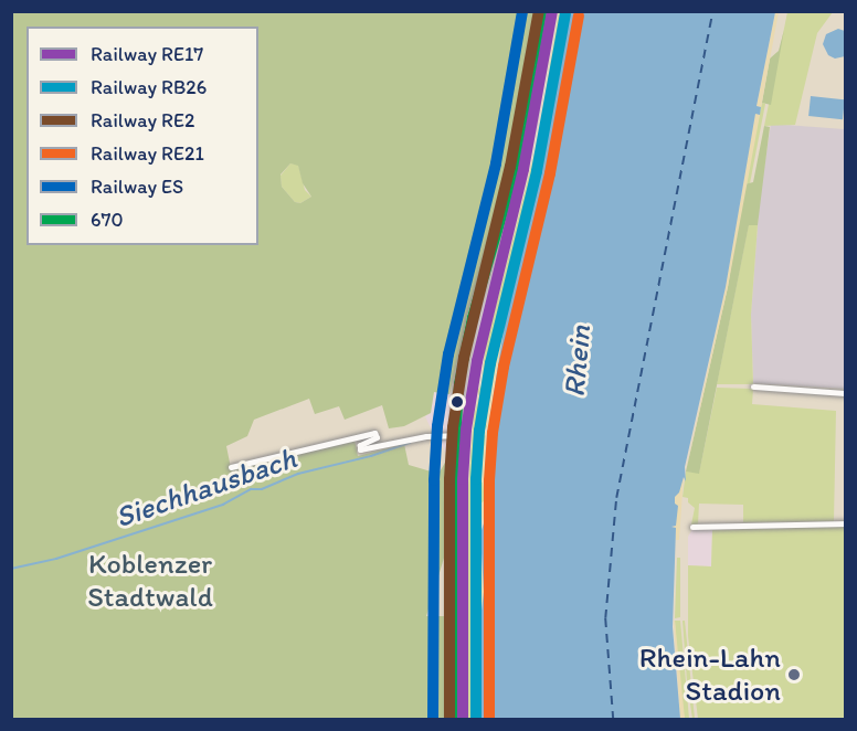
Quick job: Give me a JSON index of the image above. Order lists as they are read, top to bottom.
{
  "water": ["Rhein", "Siechhausbach"],
  "parks": ["Koblenzer Stadtwald"],
  "places": ["Rhein-Lahn Stadion"],
  "lines": [
    "rail line RE17",
    "rail line RE2",
    "rail line ES",
    "transit line 670",
    "rail line RB26",
    "rail line RE21"
  ],
  "legend": [
    "Railway RE17",
    "Railway RB26",
    "Railway RE2",
    "Railway RE21",
    "Railway ES",
    "670"
  ]
}
